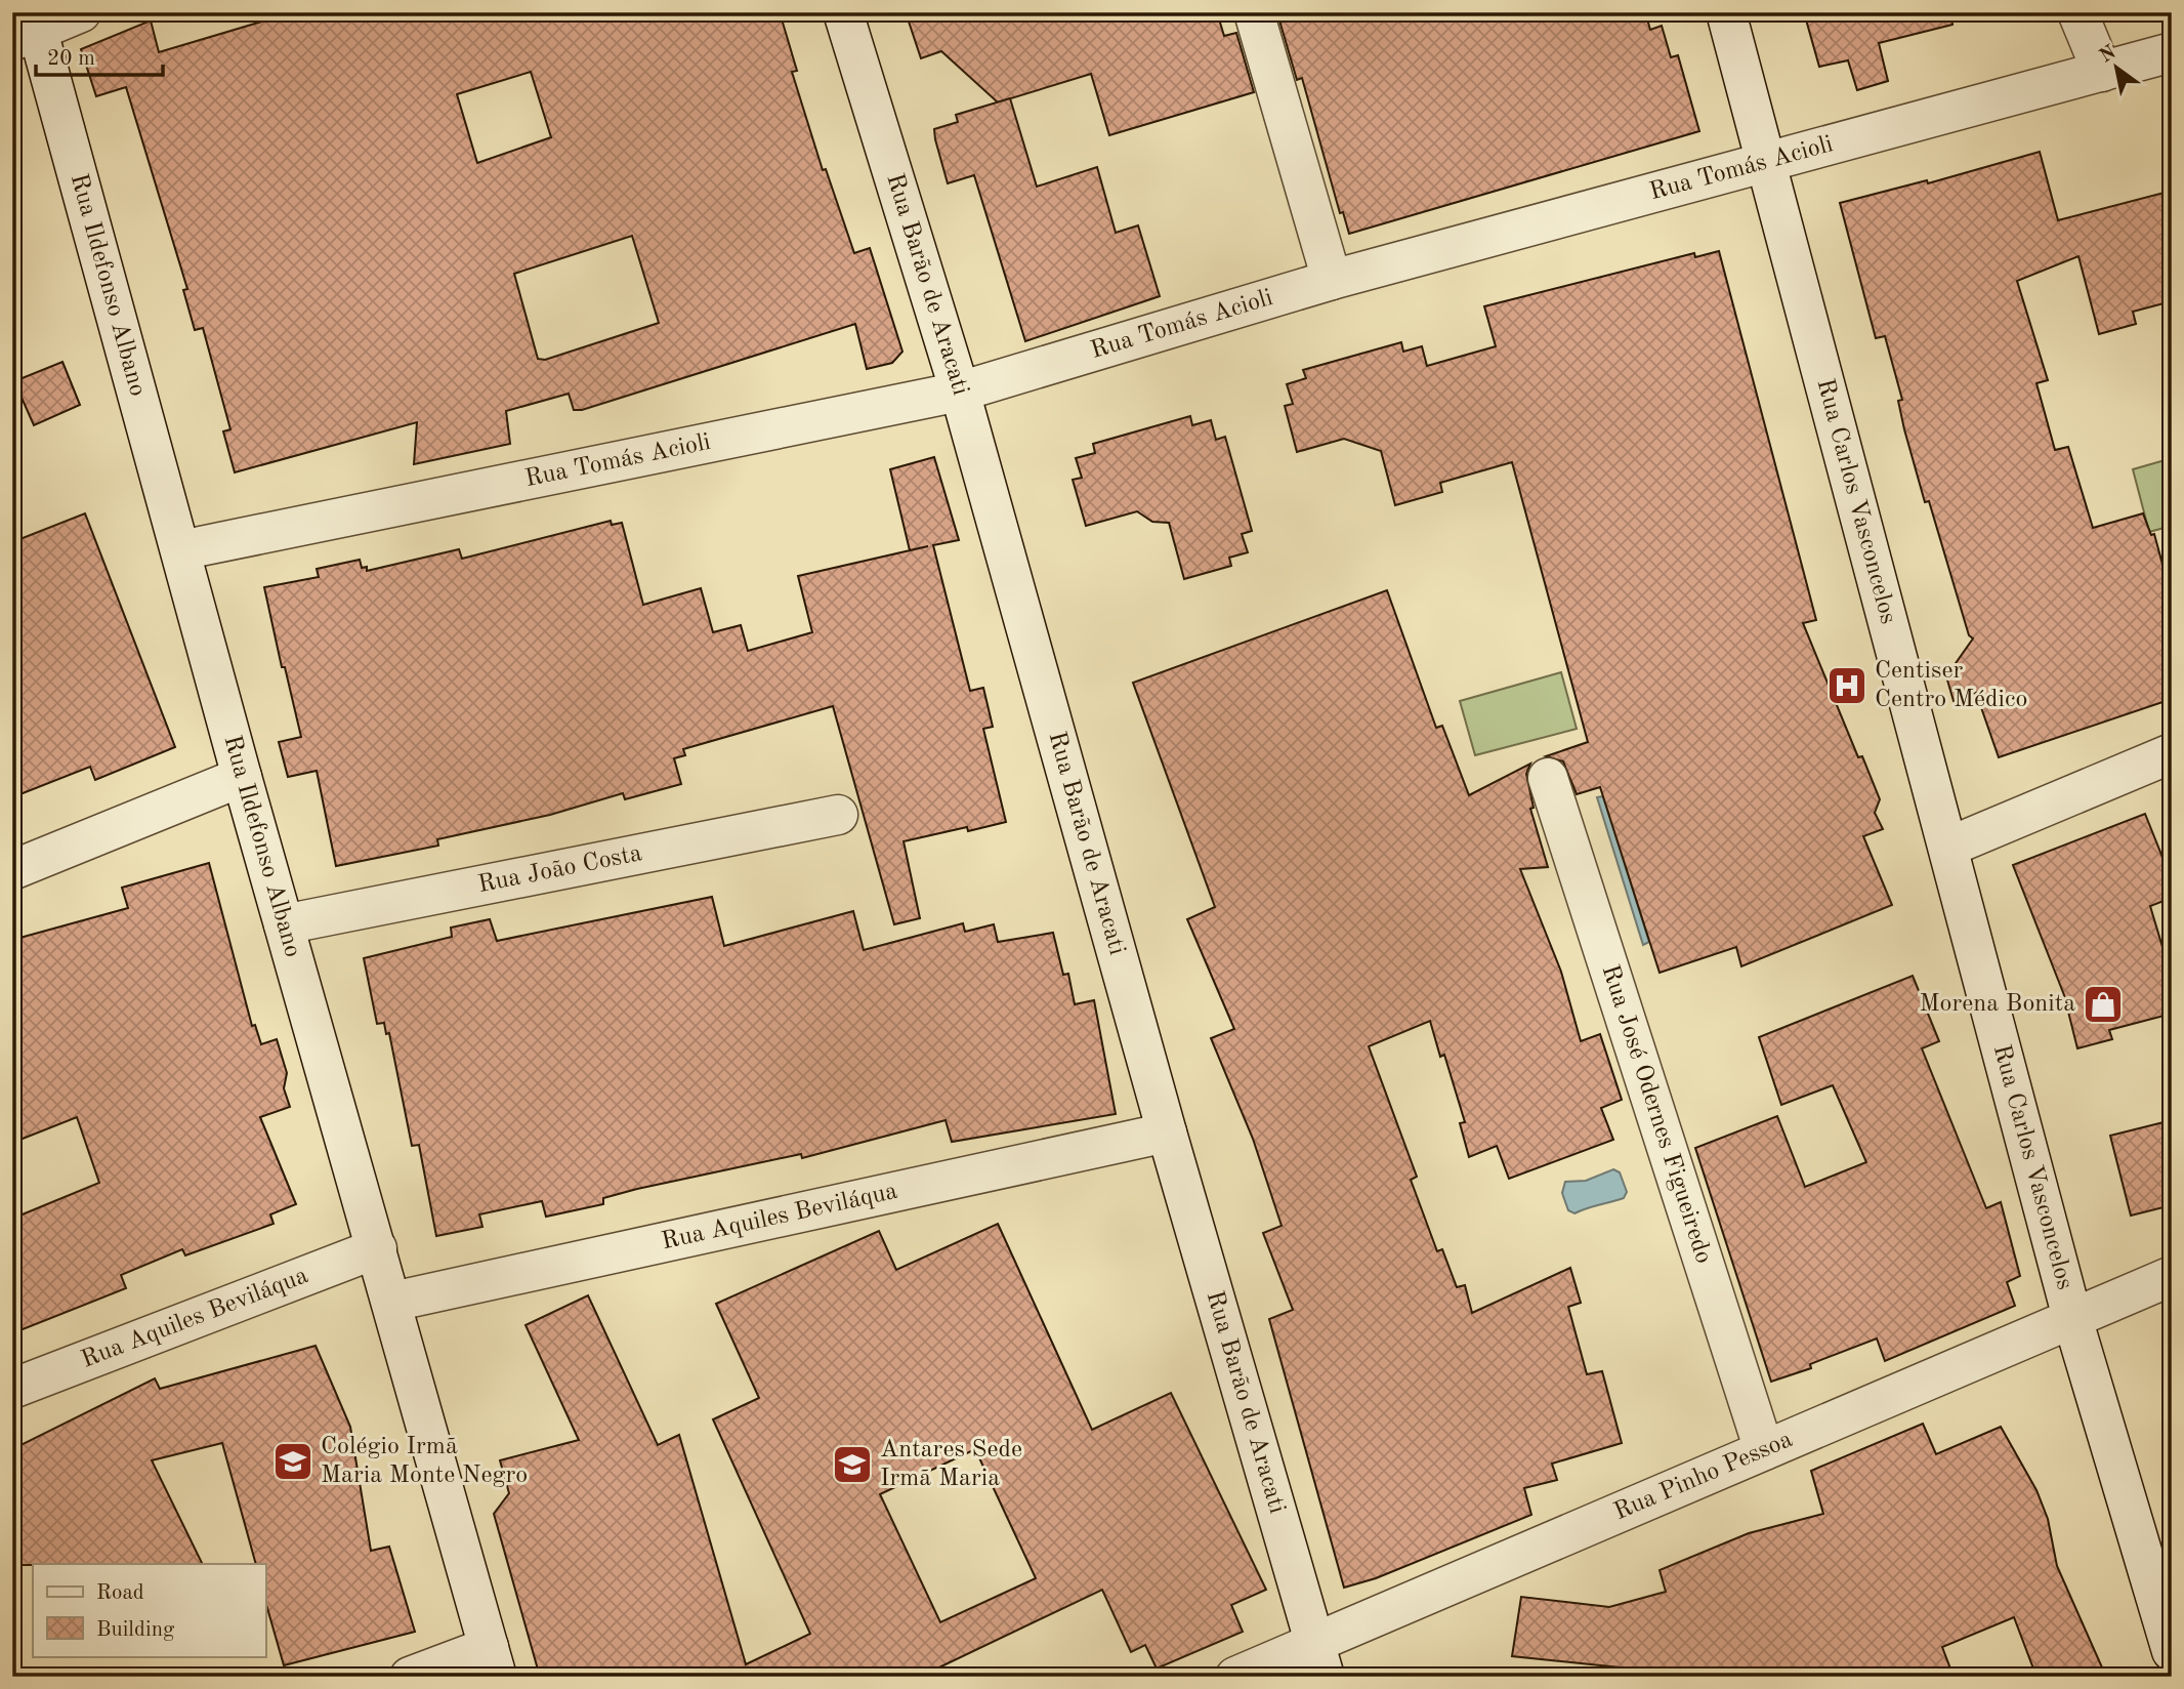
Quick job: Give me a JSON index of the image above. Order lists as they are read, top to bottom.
{
  "streets": {
    "street": [
      "Rua Tomás Acioli",
      "Rua Ildefonso Albano",
      "Rua Barão de Aracati",
      "Rua Carlos Vasconcelos",
      "Rua João Costa",
      "Rua José Odernes Figueiredo",
      "Rua Aquiles Beviláqua",
      "Rua Pinho Pessoa"
    ]
  },
  "crossings": [
    ["Rua Tomás Acioli", "Rua Ildefonso Albano"],
    ["Rua Tomás Acioli", "Rua Barão de Aracati"],
    ["Rua Tomás Acioli", "Rua Carlos Vasconcelos"],
    ["Rua Ildefonso Albano", "Rua João Costa"],
    ["Rua Ildefonso Albano", "Rua Aquiles Beviláqua"],
    ["Rua Barão de Aracati", "Rua Aquiles Beviláqua"],
    ["Rua Barão de Aracati", "Rua Pinho Pessoa"],
    ["Rua Carlos Vasconcelos", "Rua Pinho Pessoa"],
    ["Rua José Odernes Figueiredo", "Rua Pinho Pessoa"]
  ],
  "places": {
    "hospital": ["Centiser Centro Médico"],
    "shop": ["Morena Bonita"],
    "school or university": ["Colégio Irmã Maria Monte Negro", "Antares Sede Irmã Maria"]
  },
  "legend": ["Road", "Building"],
  "scale_bar": "20 m",
  "north": "top left"
}
